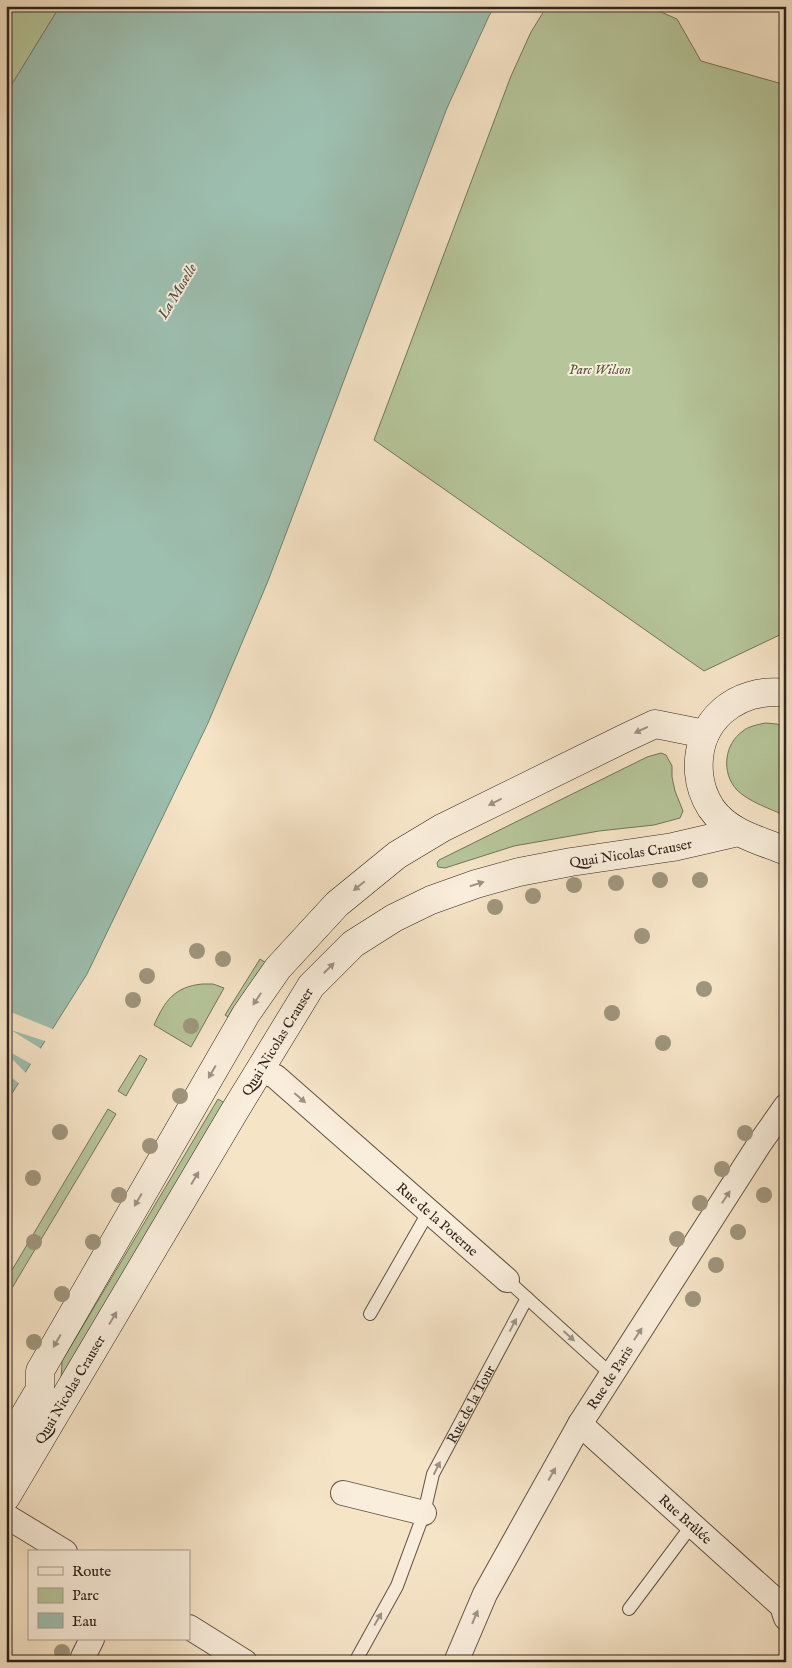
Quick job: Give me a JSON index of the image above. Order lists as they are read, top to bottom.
{
  "streets": {
    "main road": ["Quai Nicolas Crauser"],
    "street": ["Rue de la Poterne", "Rue de Paris", "Rue Brûlée"],
    "lane": ["Rue de la Tour"]
  },
  "crossings": [
    ["Quai Nicolas Crauser", "Rue de la Poterne"],
    ["Rue de la Poterne", "Rue de Paris"],
    ["Rue de la Poterne", "Rue de la Tour"],
    ["Rue de Paris", "Rue Brûlée"]
  ],
  "one_way": ["Rue de la Poterne", "Rue de Paris", "Rue de la Tour"],
  "water": ["La Moselle"],
  "parks": ["Parc Wilson"],
  "legend": ["Route", "Parc", "Eau"]
}
